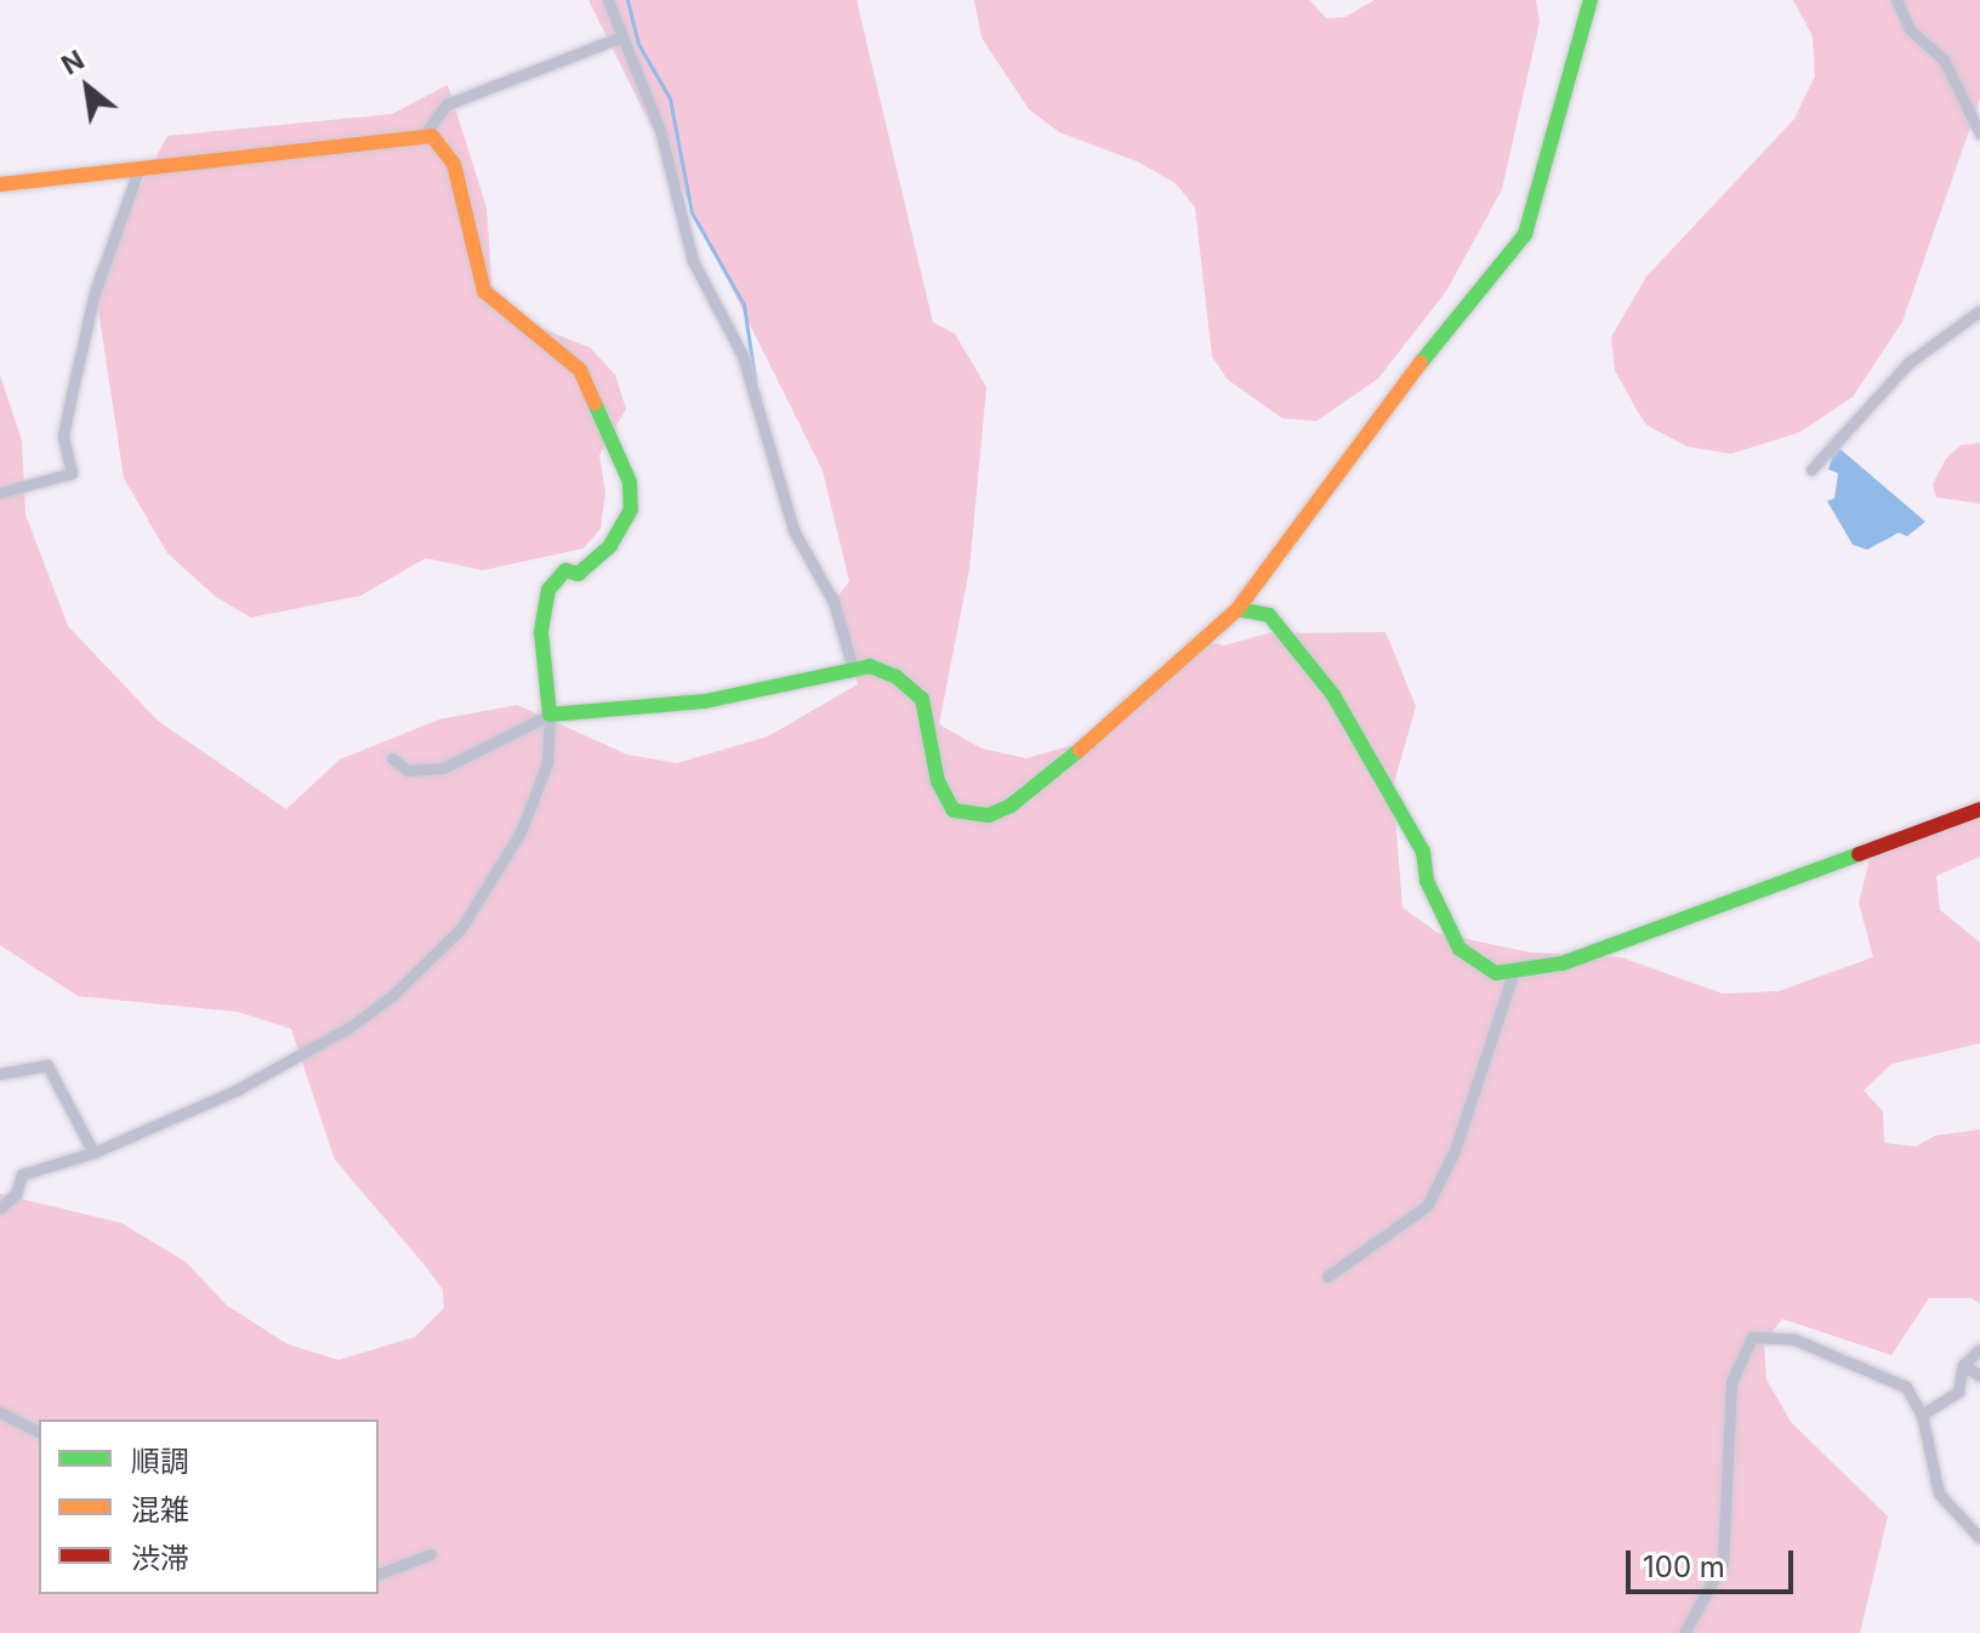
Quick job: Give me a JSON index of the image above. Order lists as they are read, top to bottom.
{
  "legend": ["順調", "混雑", "渋滞"],
  "scale_bar": "100 m",
  "north": "top left"
}
